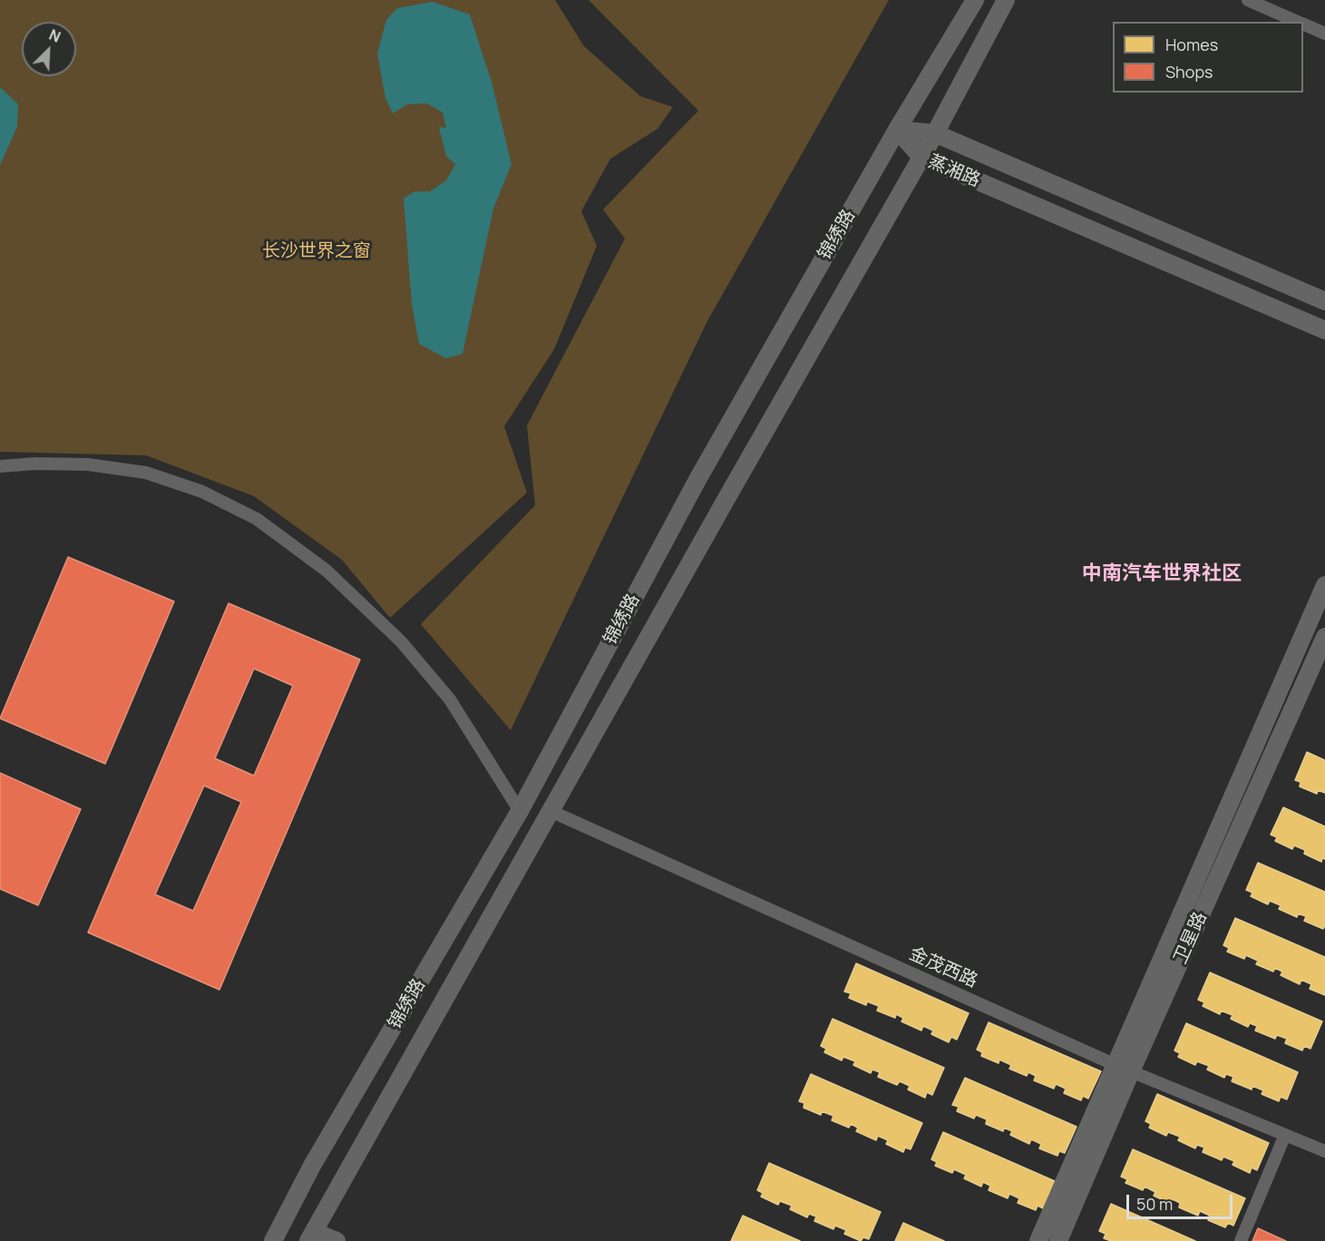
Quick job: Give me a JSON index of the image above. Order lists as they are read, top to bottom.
{
  "streets": {
    "main road": ["蒸湘路", "锦绣路", "卫星路"],
    "street": ["金茂西路"]
  },
  "crossings": [
    ["蒸湘路", "锦绣路"],
    ["锦绣路", "金茂西路"],
    ["卫星路", "金茂西路"]
  ],
  "districts": ["中南汽车世界社区"],
  "parks": ["长沙世界之窗"],
  "legend": ["Homes", "Shops"],
  "scale_bar": "50 m",
  "north": "top right"
}
